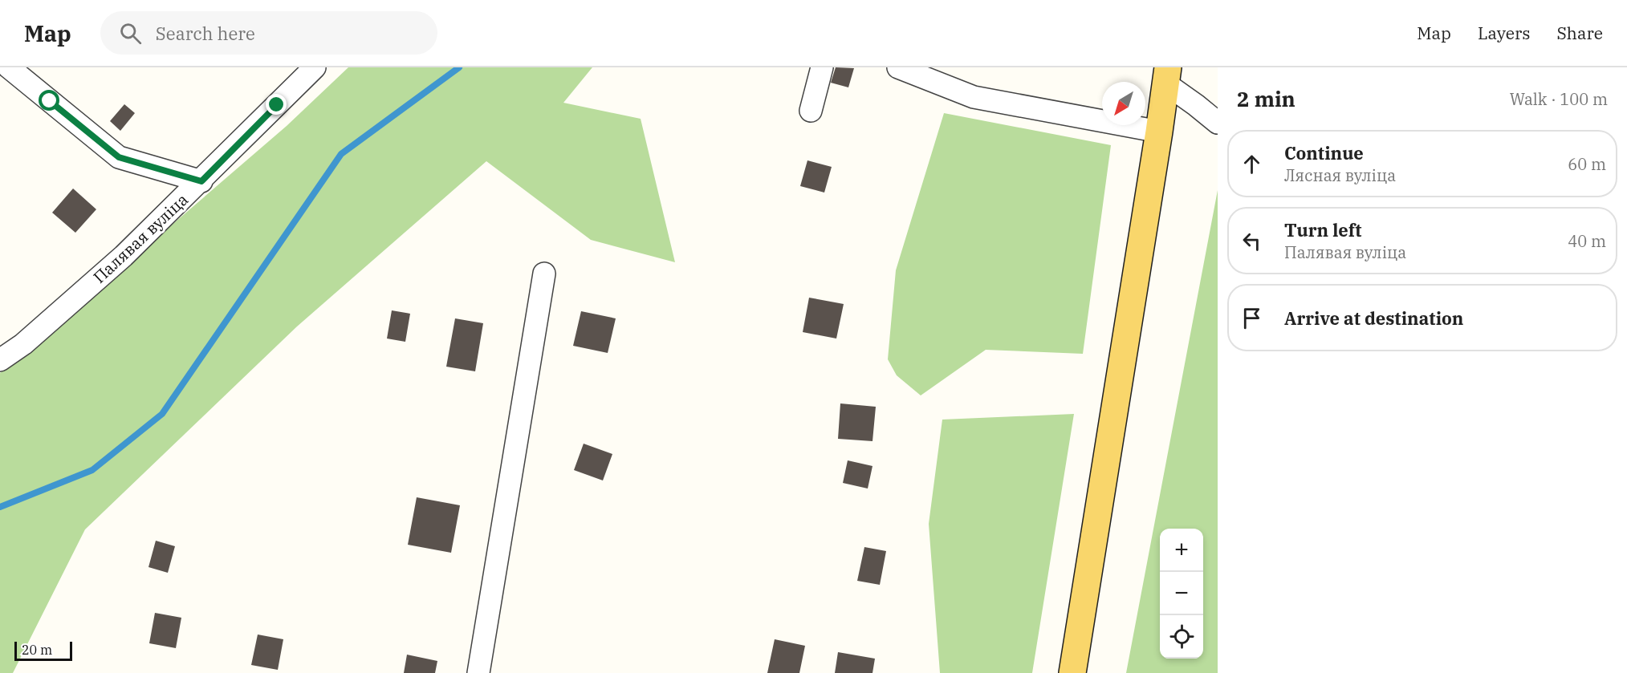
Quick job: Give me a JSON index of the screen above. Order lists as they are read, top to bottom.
{
  "streets": {
    "street": ["Палявая вуліца"]
  },
  "scale_bar": "20 m",
  "north": "bottom left",
  "page": {
    "header": "Map",
    "search": "Search here",
    "nav": ["Map", "Layers", "Share"],
    "heading": ["2 min", "Walk · 100 m"],
    "list": [
      ["Continue", "Лясная вуліца", "60 m"],
      ["Turn left", "Палявая вуліца", "40 m"],
      "Arrive at destination"
    ],
    "map_buttons": ["+", "−"],
    "scale": "20 m"
  }
}
